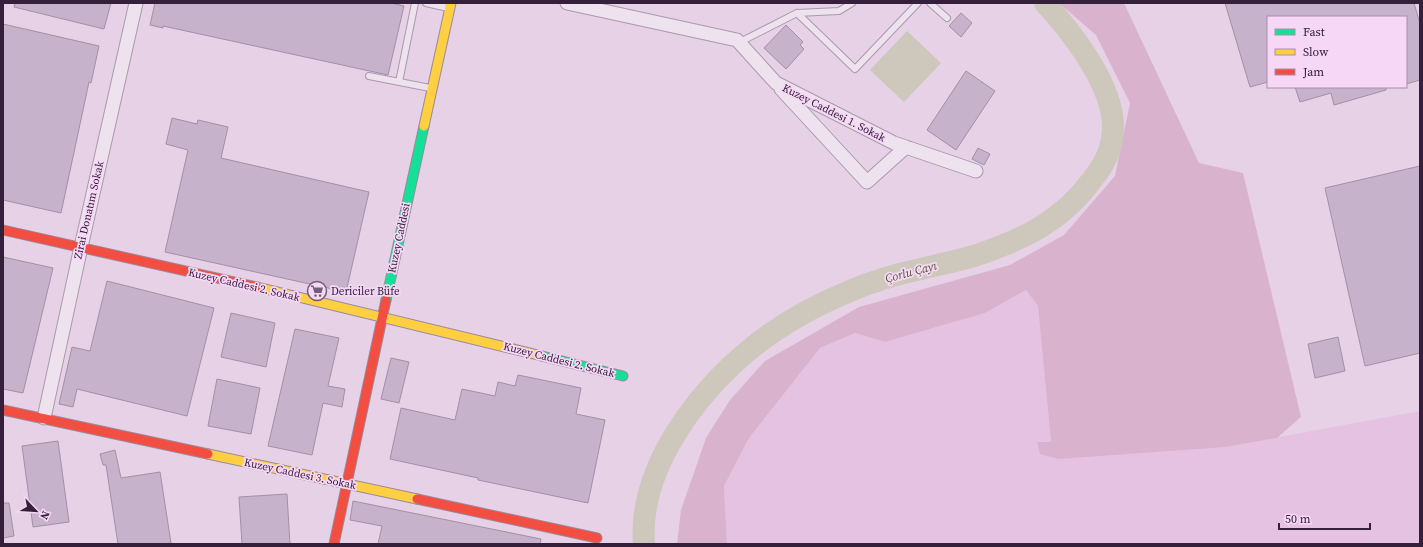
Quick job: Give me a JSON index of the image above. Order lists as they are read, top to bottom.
{
  "streets": {
    "street": [
      "Kuzey Caddesi 1. Sokak",
      "Zirai Donatım Sokak",
      "Kuzey Caddesi",
      "Kuzey Caddesi 2. Sokak",
      "Kuzey Caddesi 3. Sokak"
    ]
  },
  "crossings": [
    ["Zirai Donatım Sokak", "Kuzey Caddesi 2. Sokak"],
    ["Zirai Donatım Sokak", "Kuzey Caddesi 3. Sokak"],
    ["Kuzey Caddesi", "Kuzey Caddesi 2. Sokak"],
    ["Kuzey Caddesi", "Kuzey Caddesi 3. Sokak"]
  ],
  "water": ["Çorlu Çayı"],
  "places": {
    "supermarket": ["Dericiler Büfe"]
  },
  "legend": ["Fast", "Slow", "Jam"],
  "scale_bar": "50 m",
  "north": "bottom right"
}
